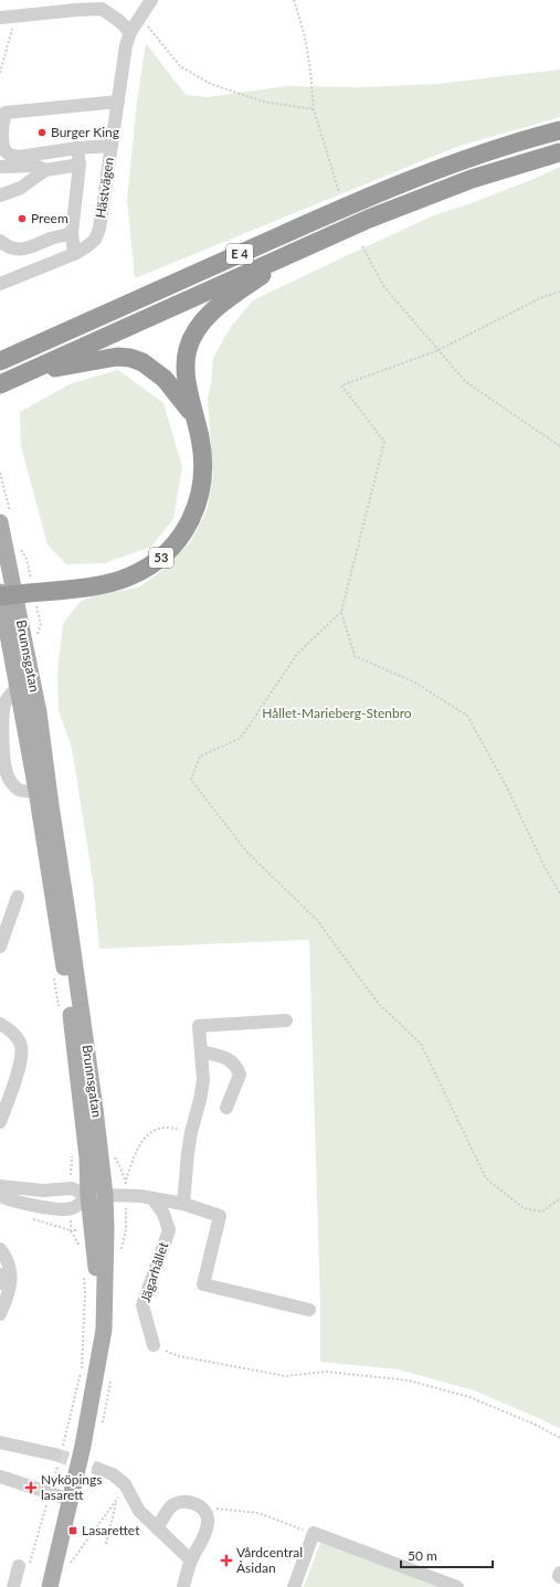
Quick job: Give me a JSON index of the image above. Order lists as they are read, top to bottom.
{
  "streets": {
    "highway": ["E 4", "53"],
    "main road": ["Brunnsgatan"],
    "street": ["Hästvägen", "Jägarhållet"]
  },
  "crossings": [
    ["E 4", "53"],
    ["53", "Brunnsgatan"]
  ],
  "parks": ["Hållet-Marieberg-Stenbro"],
  "places": {
    "other": ["Burger King", "Preem"],
    "health": ["Nyköpings lasarett", "Vårdcentral Åsidan"],
    "transit": ["Lasarettet"]
  },
  "scale_bar": "50 m"
}
